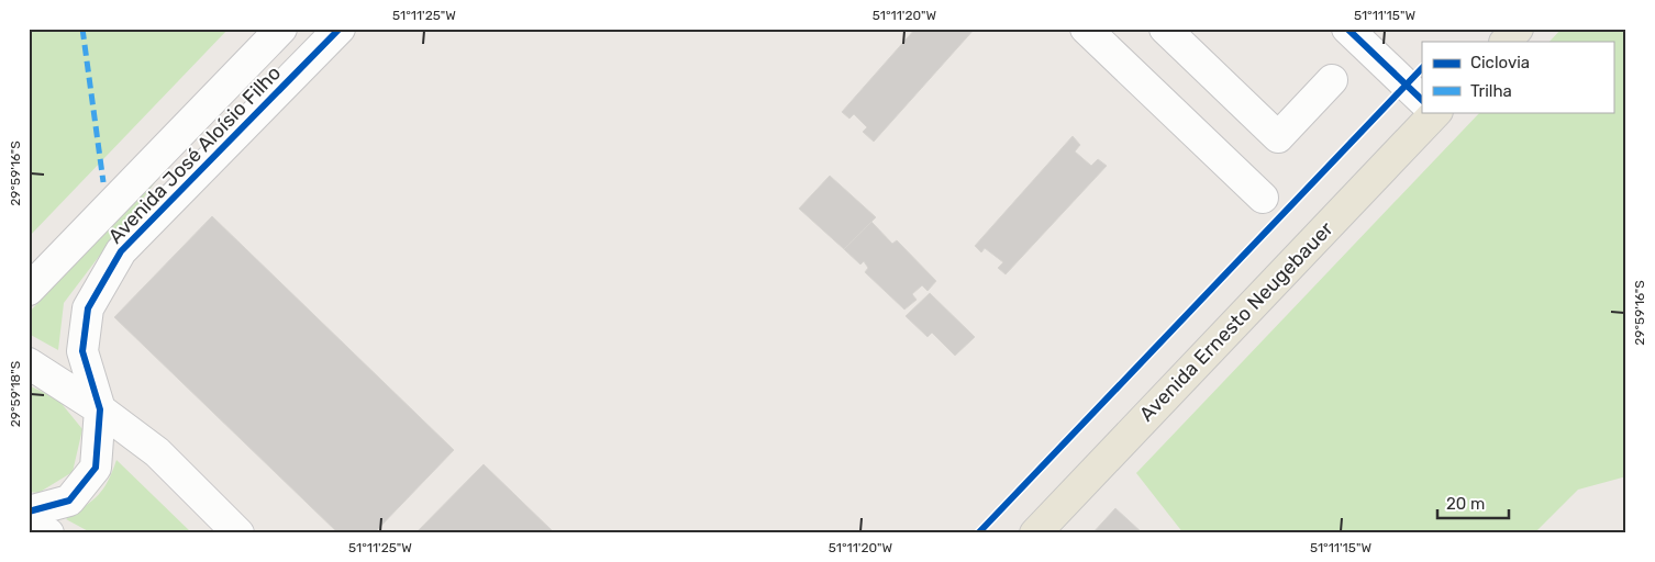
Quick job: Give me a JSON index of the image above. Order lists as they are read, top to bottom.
{
  "streets": {
    "main road": ["Avenida Ernesto Neugebauer"],
    "street": ["Avenida José Aloísio Filho"]
  },
  "legend": ["Ciclovia", "Trilha"],
  "scale_bar": "20 m",
  "coordinates": [
    "51°11'25\"W",
    "51°11'20\"W",
    "51°11'15\"W",
    "29°59'16\"S",
    "29°59'18\"S"
  ]
}
